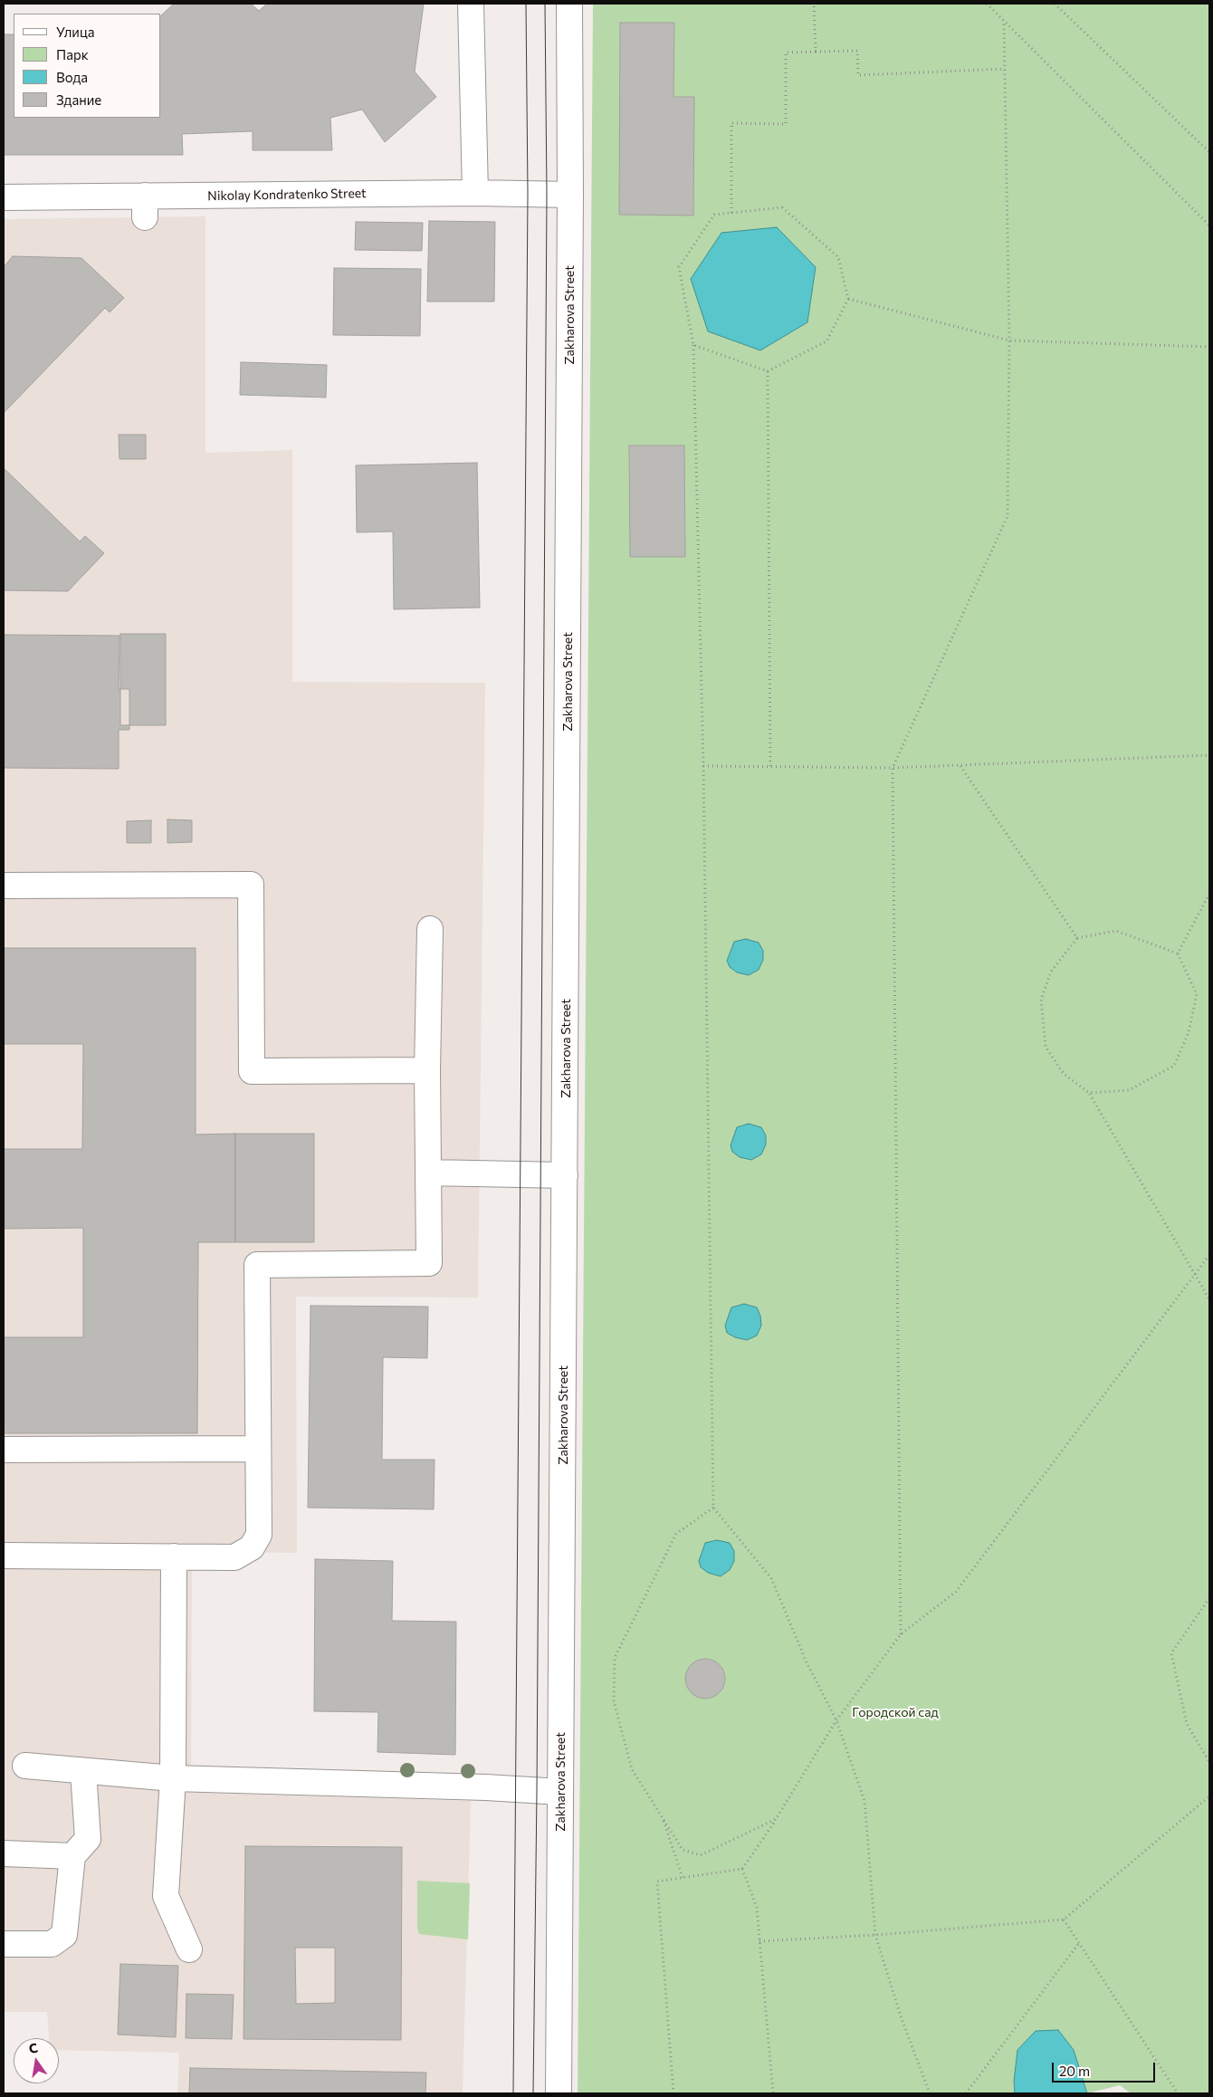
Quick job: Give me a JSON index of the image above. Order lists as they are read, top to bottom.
{
  "streets": {
    "street": ["Nikolay Kondratenko Street", "Zakharova Street"]
  },
  "crossings": [
    ["Nikolay Kondratenko Street", "Zakharova Street"]
  ],
  "parks": ["Городской сад"],
  "legend": [
    "Улица",
    "Парк",
    "Вода",
    "Здание"
  ],
  "scale_bar": "20 m",
  "north": "top"
}
